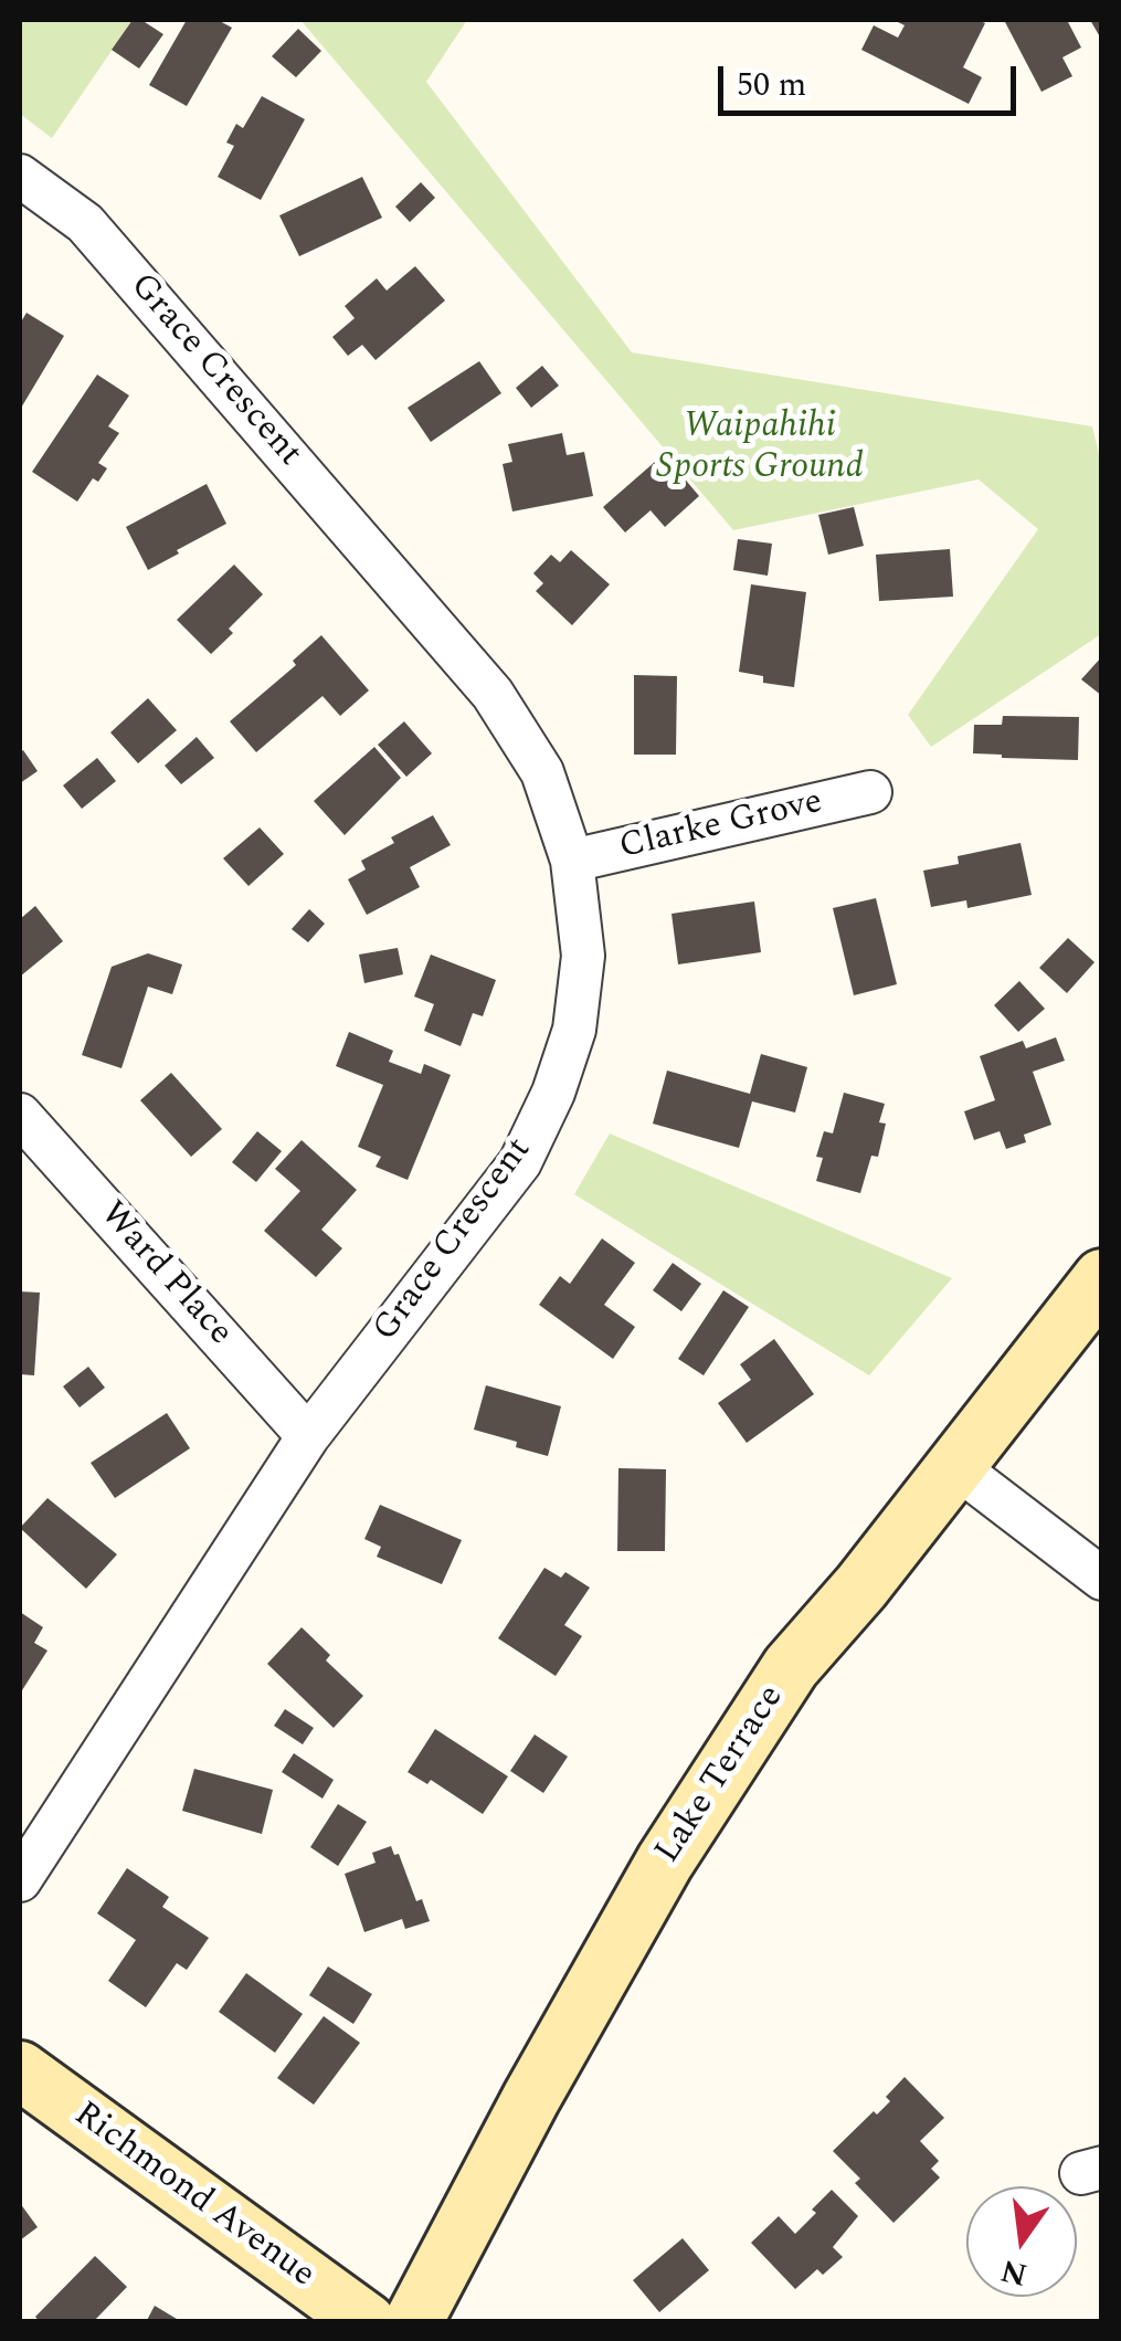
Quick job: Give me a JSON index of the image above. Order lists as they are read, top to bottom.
{
  "streets": {
    "main road": ["Lake Terrace", "Richmond Avenue"],
    "street": ["Grace Crescent", "Clarke Grove", "Ward Place"]
  },
  "crossings": [
    ["Grace Crescent", "Clarke Grove"],
    ["Grace Crescent", "Ward Place"]
  ],
  "parks": ["Waipahihi Sports Ground"],
  "scale_bar": "50 m",
  "north": "bottom"
}
